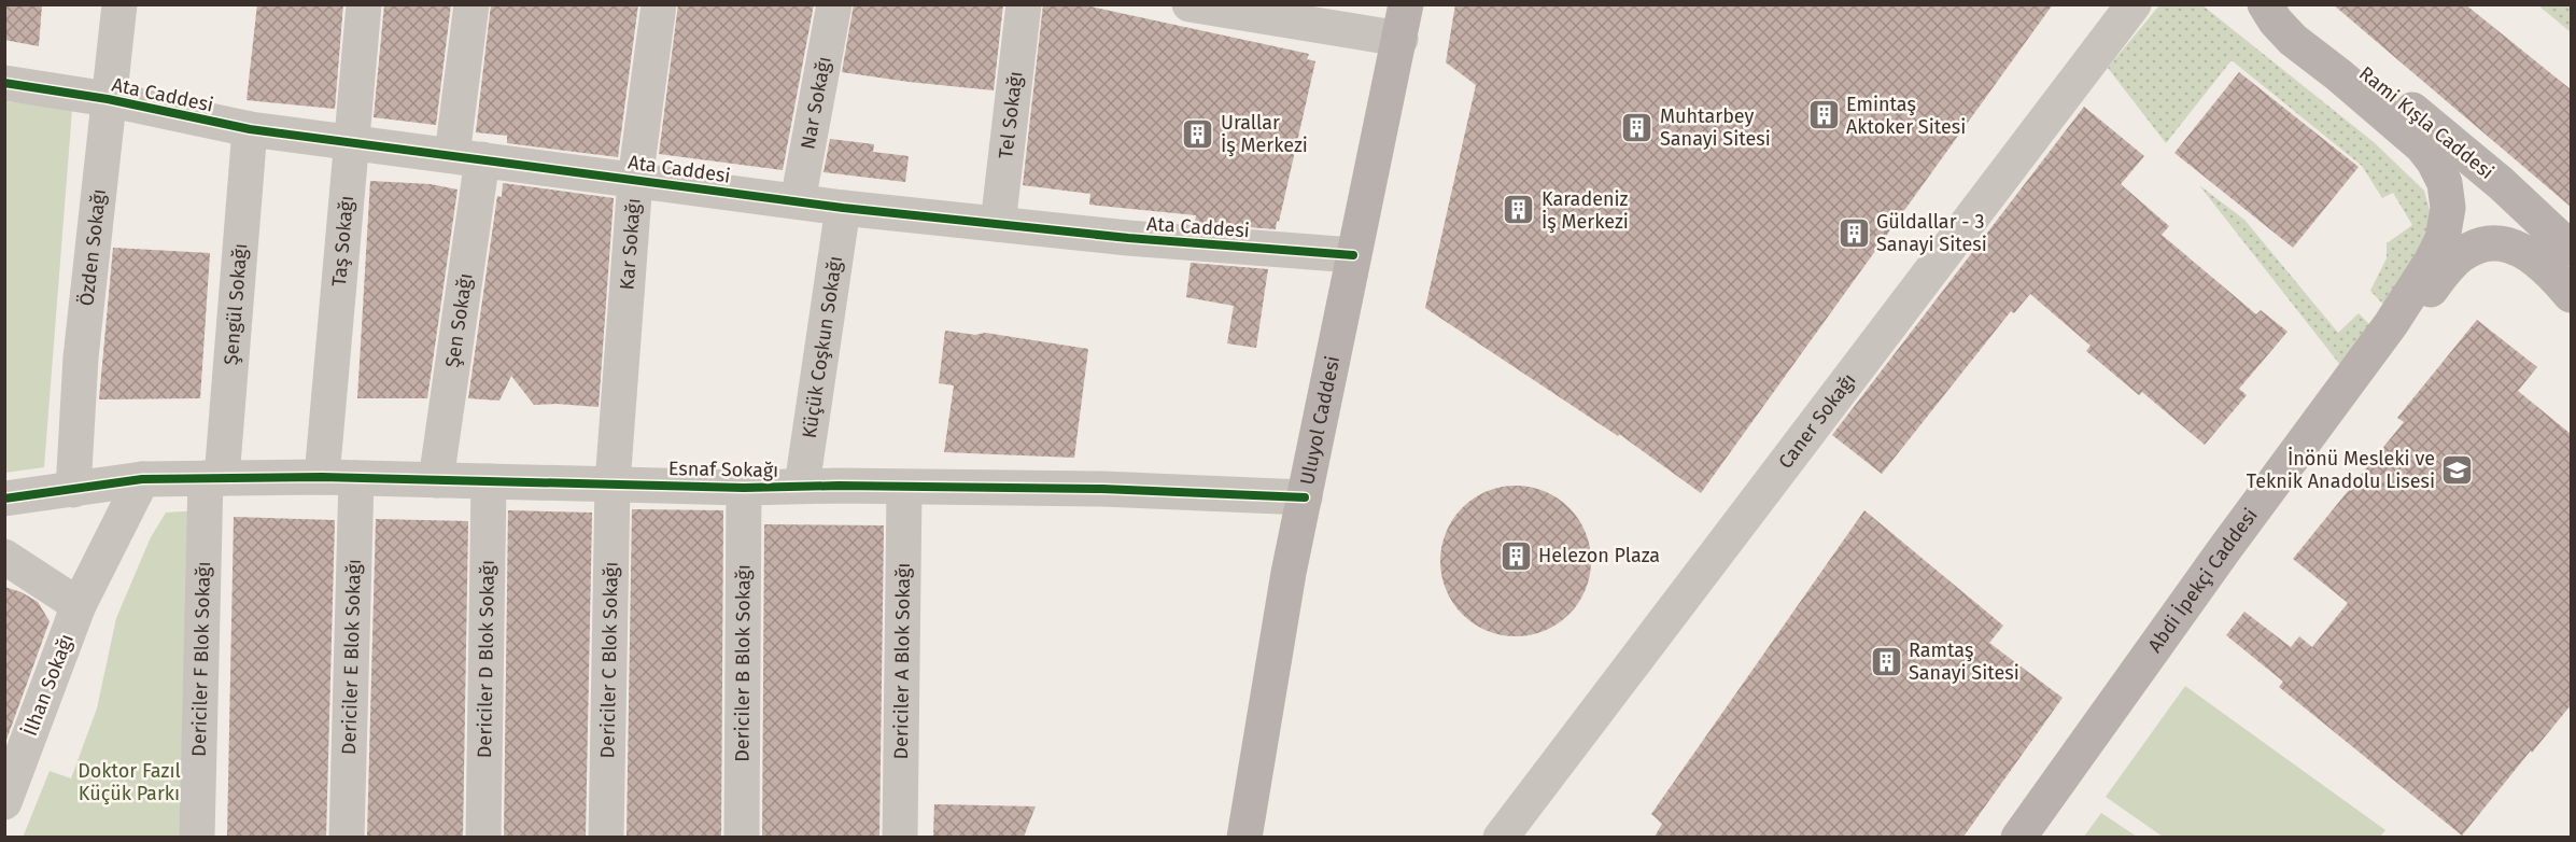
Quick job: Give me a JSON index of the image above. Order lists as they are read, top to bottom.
{
  "streets": {
    "main road": ["Rami Kışla Caddesi", "Uluyol Caddesi", "Abdi İpekçi Caddesi"],
    "street": [
      "Ata Caddesi",
      "Nar Sokağı",
      "Tel Sokağı",
      "Taş Sokağı",
      "Kar Sokağı",
      "Özden Sokağı",
      "Şengül Sokağı",
      "Şen Sokağı",
      "Küçük Coşkun Sokağı",
      "Caner Sokağı",
      "Esnaf Sokağı",
      "Dericiler F Blok Sokağı",
      "Dericiler E Blok Sokağı",
      "Dericiler D Blok Sokağı",
      "Dericiler C Blok Sokağı",
      "Dericiler B Blok Sokağı",
      "Dericiler A Blok Sokağı",
      "İlhan Sokağı"
    ]
  },
  "crossings": [
    ["Ata Caddesi", "Nar Sokağı"],
    ["Ata Caddesi", "Tel Sokağı"],
    ["Ata Caddesi", "Taş Sokağı"],
    ["Ata Caddesi", "Kar Sokağı"],
    ["Ata Caddesi", "Özden Sokağı"],
    ["Ata Caddesi", "Şengül Sokağı"],
    ["Ata Caddesi", "Şen Sokağı"],
    ["Ata Caddesi", "Küçük Coşkun Sokağı"],
    ["Ata Caddesi", "Uluyol Caddesi"],
    ["Taş Sokağı", "Esnaf Sokağı"],
    ["Kar Sokağı", "Esnaf Sokağı"],
    ["Kar Sokağı", "Dericiler C Blok Sokağı"],
    ["Özden Sokağı", "Esnaf Sokağı"],
    ["Şengül Sokağı", "Esnaf Sokağı"],
    ["Şengül Sokağı", "Dericiler F Blok Sokağı"],
    ["Şen Sokağı", "Esnaf Sokağı"],
    ["Küçük Coşkun Sokağı", "Esnaf Sokağı"],
    ["Uluyol Caddesi", "Esnaf Sokağı"],
    ["Esnaf Sokağı", "Dericiler F Blok Sokağı"],
    ["Esnaf Sokağı", "Dericiler E Blok Sokağı"],
    ["Esnaf Sokağı", "Dericiler D Blok Sokağı"],
    ["Esnaf Sokağı", "Dericiler C Blok Sokağı"],
    ["Esnaf Sokağı", "Dericiler B Blok Sokağı"],
    ["Esnaf Sokağı", "Dericiler A Blok Sokağı"],
    ["Esnaf Sokağı", "İlhan Sokağı"]
  ],
  "parks": ["Doktor Fazıl Küçük Parkı"],
  "places": {
    "building": [
      "Emintaş Aktoker Sitesi",
      "Muhtarbey Sanayi Sitesi",
      "Urallar İş Merkezi",
      "Karadeniz İş Merkezi",
      "Güldallar - 3 Sanayi Sitesi",
      "Helezon Plaza",
      "Ramtaş Sanayi Sitesi"
    ],
    "school or university": ["İnönü Mesleki ve Teknik Anadolu Lisesi"]
  }
}
